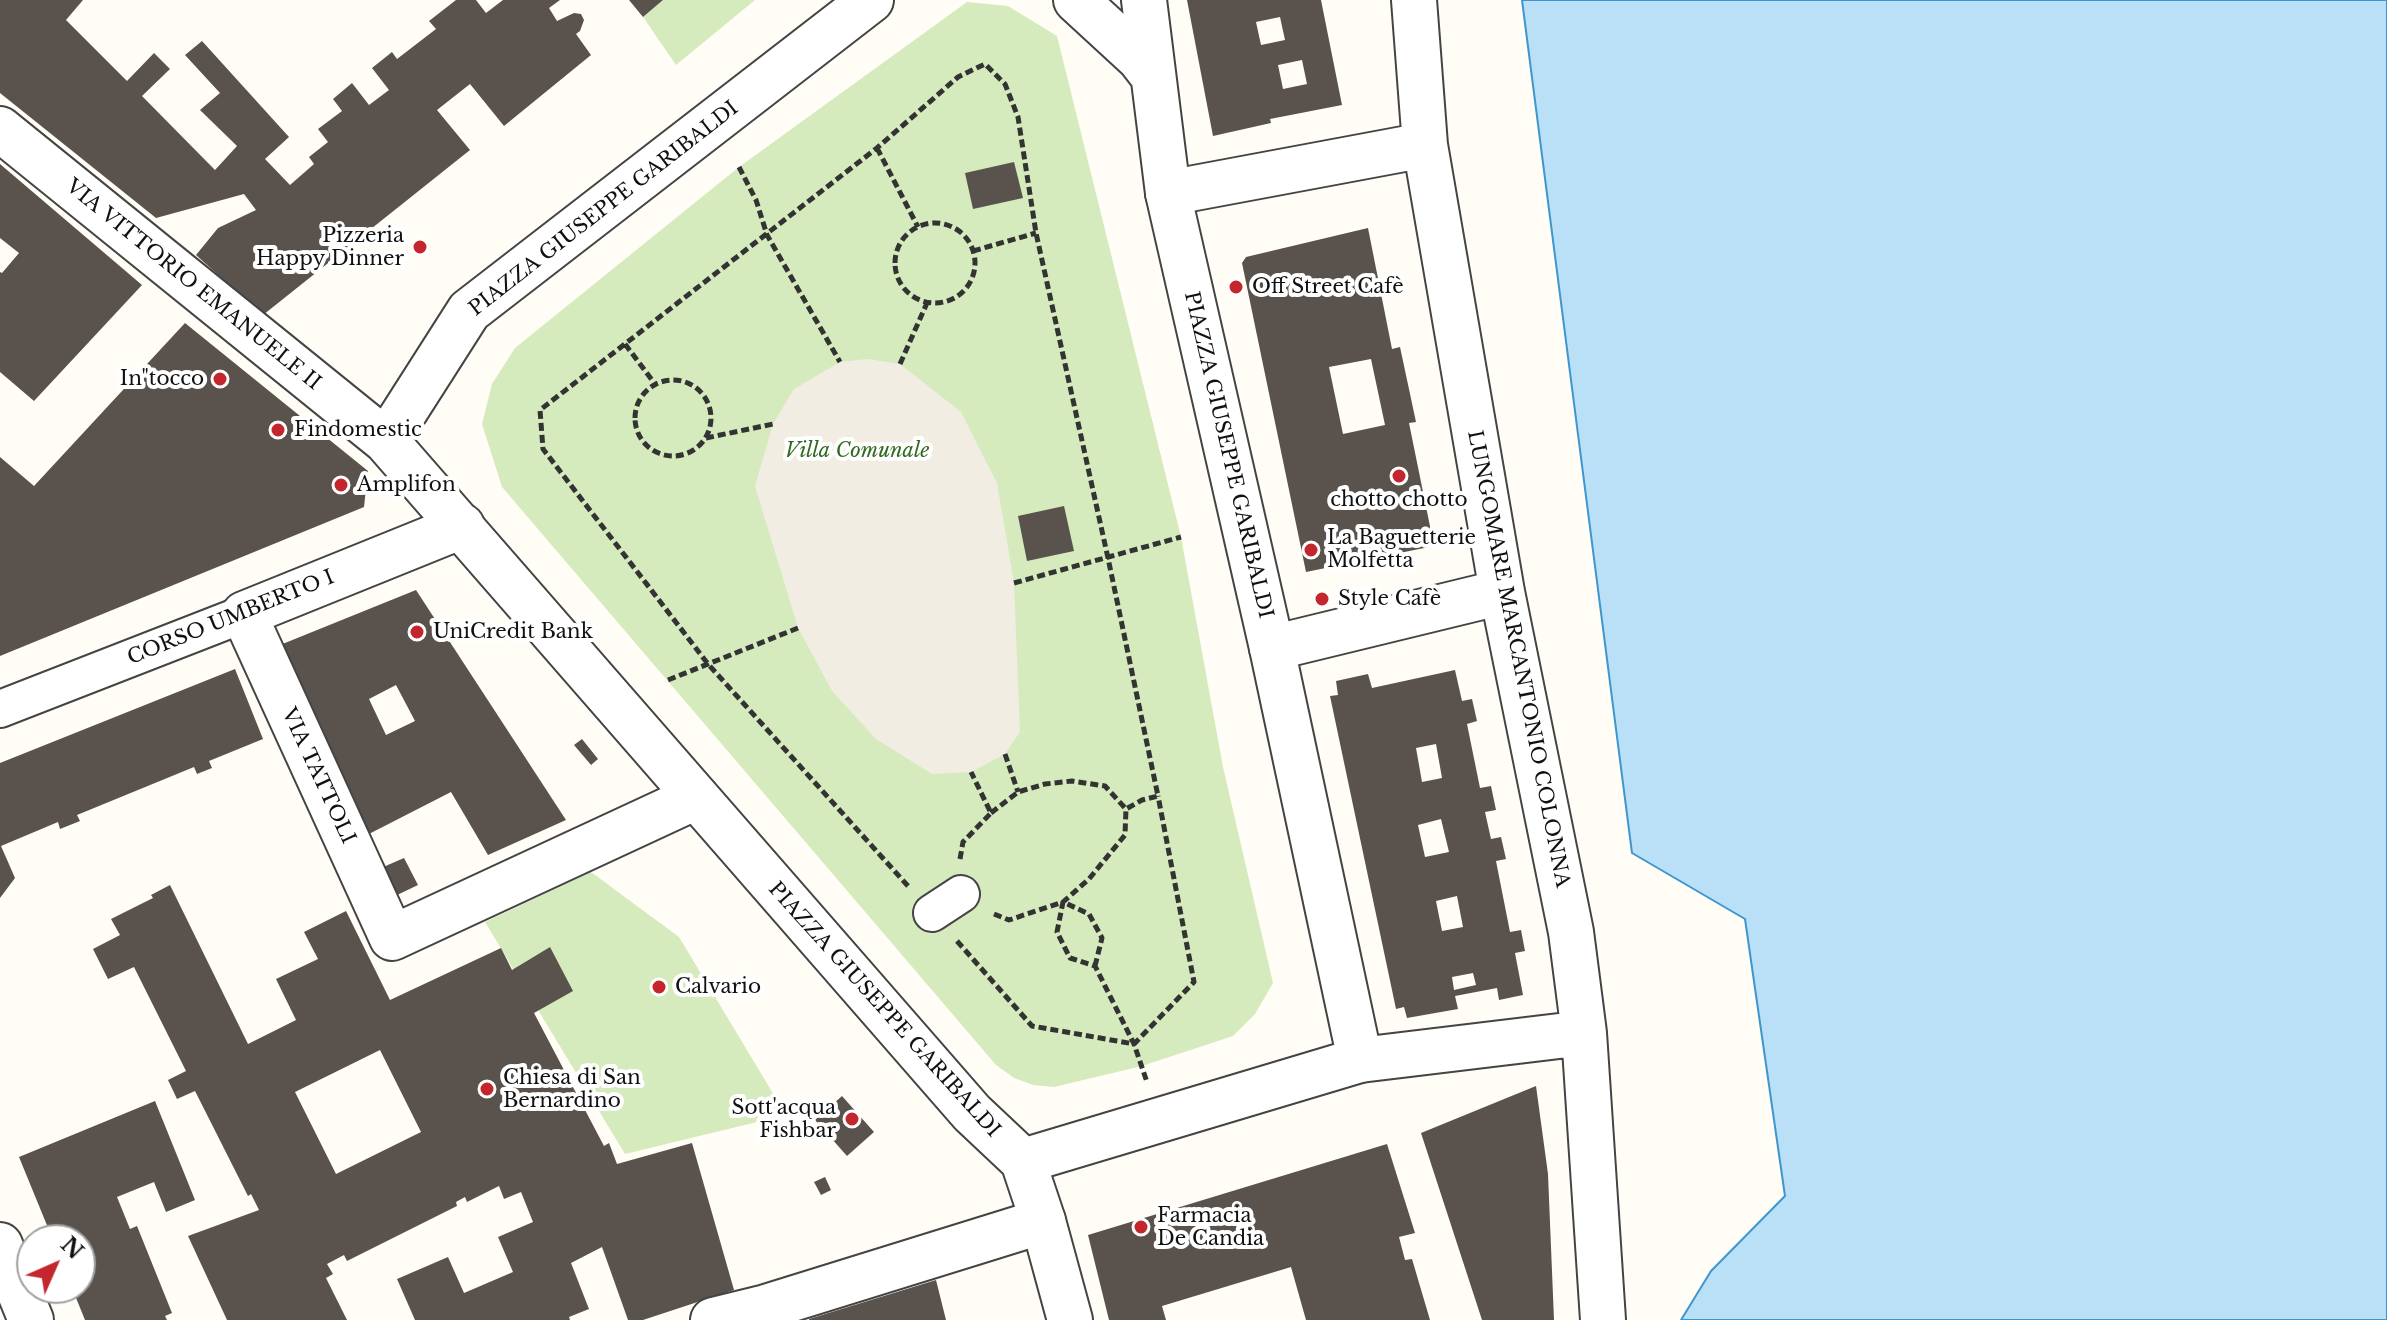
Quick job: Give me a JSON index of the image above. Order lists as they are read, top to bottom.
{
  "streets": {
    "street": [
      "PIAZZA GIUSEPPE GARIBALDI",
      "VIA VITTORIO EMANUELE II",
      "CORSO UMBERTO I",
      "LUNGOMARE MARCANTONIO COLONNA",
      "VIA TATTOLI"
    ]
  },
  "crossings": [
    ["PIAZZA GIUSEPPE GARIBALDI", "VIA VITTORIO EMANUELE II"],
    ["PIAZZA GIUSEPPE GARIBALDI", "CORSO UMBERTO I"],
    ["PIAZZA GIUSEPPE GARIBALDI", "VIA TATTOLI"],
    ["CORSO UMBERTO I", "VIA TATTOLI"]
  ],
  "parks": ["Villa Comunale"],
  "places": [
    "Pizzeria Happy Dinner",
    "Off Street Cafè",
    "In\"tocco",
    "Findomestic",
    "chotto chotto",
    "Amplifon",
    "La Baguetterie Molfetta",
    "Style Cafè",
    "UniCredit Bank",
    "Calvario",
    "Chiesa di San Bernardino",
    "Sott'acqua Fishbar",
    "Farmacia De Candia"
  ],
  "north": "top right"
}
